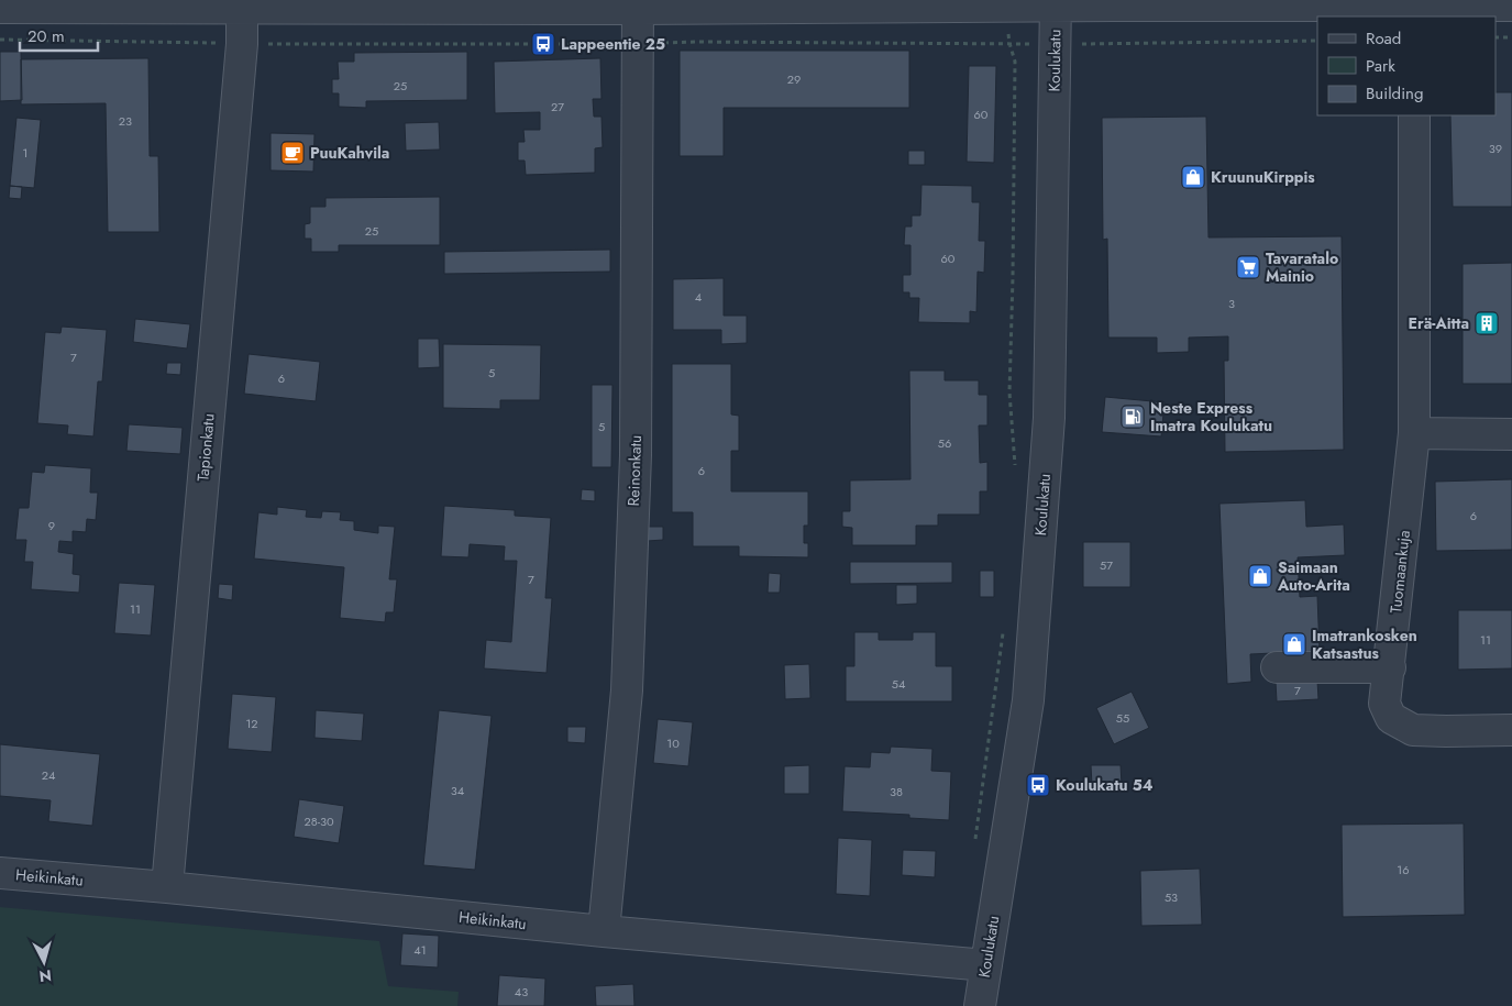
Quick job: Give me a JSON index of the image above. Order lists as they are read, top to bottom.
{
  "streets": {
    "street": [
      "Koulukatu",
      "Tapionkatu",
      "Reinonkatu",
      "Tuomaankuja",
      "Heikinkatu"
    ]
  },
  "crossings": [
    ["Koulukatu", "Heikinkatu"],
    ["Tapionkatu", "Heikinkatu"],
    ["Reinonkatu", "Heikinkatu"]
  ],
  "places": {
    "bus stop": ["Lappeentie 25", "Koulukatu 54"],
    "cafe": ["PuuKahvila"],
    "shop": ["KruunuKirppis", "Saimaan Auto-Arita", "Imatrankosken Katsastus"],
    "supermarket": ["Tavaratalo Mainio"],
    "building": ["Erä-Aitta"],
    "fuel station": ["Neste Express Imatra Koulukatu"]
  },
  "house_numbers": [
    "29",
    "25",
    "27",
    "60",
    "23",
    "39",
    "1",
    "25",
    "60",
    "4",
    "3",
    "7",
    "5",
    "6",
    "5",
    "56",
    "6",
    "6",
    "9",
    "57",
    "7",
    "11",
    "11",
    "54",
    "7",
    "55",
    "12",
    "10",
    "24",
    "34",
    "38",
    "28-30",
    "16",
    "53",
    "41",
    "43"
  ],
  "legend": ["Road", "Park", "Building"],
  "scale_bar": "20 m",
  "north": "bottom"
}
